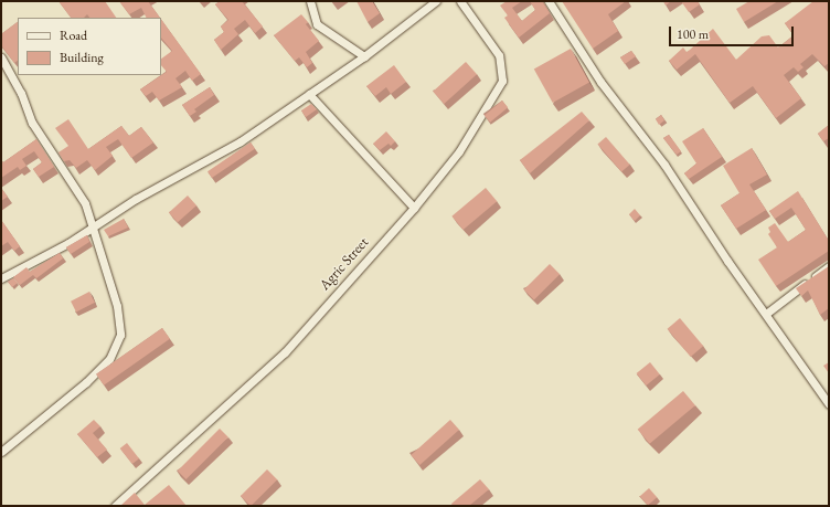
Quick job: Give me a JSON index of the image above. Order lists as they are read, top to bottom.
{
  "streets": {
    "street": ["Agric Street"]
  },
  "legend": ["Road", "Building"],
  "scale_bar": "100 m"
}
